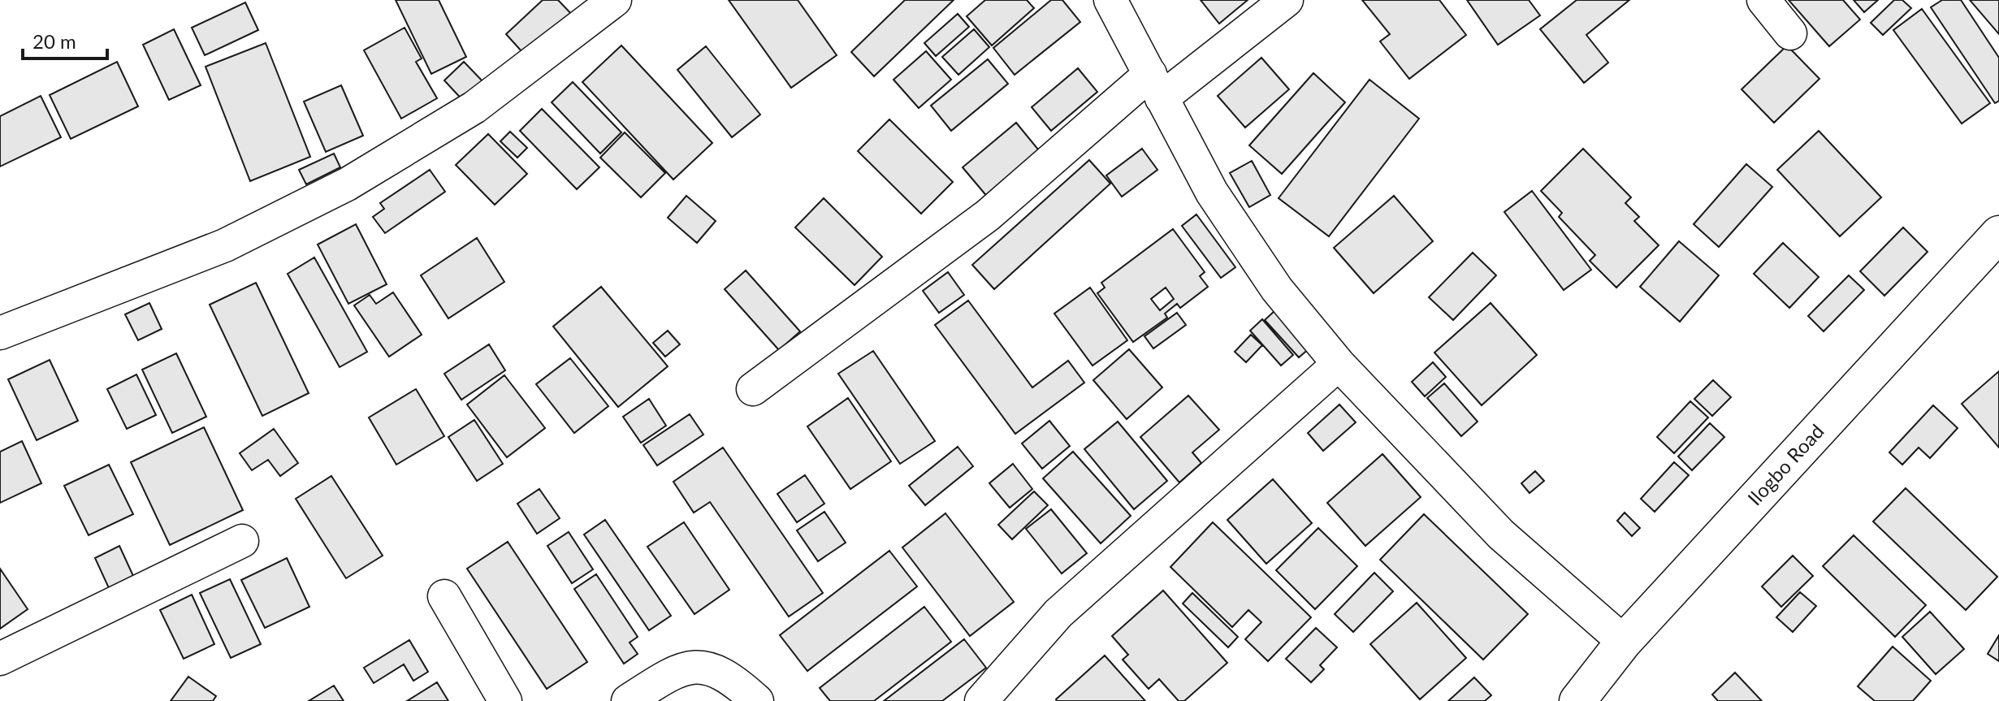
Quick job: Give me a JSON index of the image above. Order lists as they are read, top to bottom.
{
  "streets": {
    "main road": ["Ilogbo Road"]
  },
  "scale_bar": "20 m"
}
